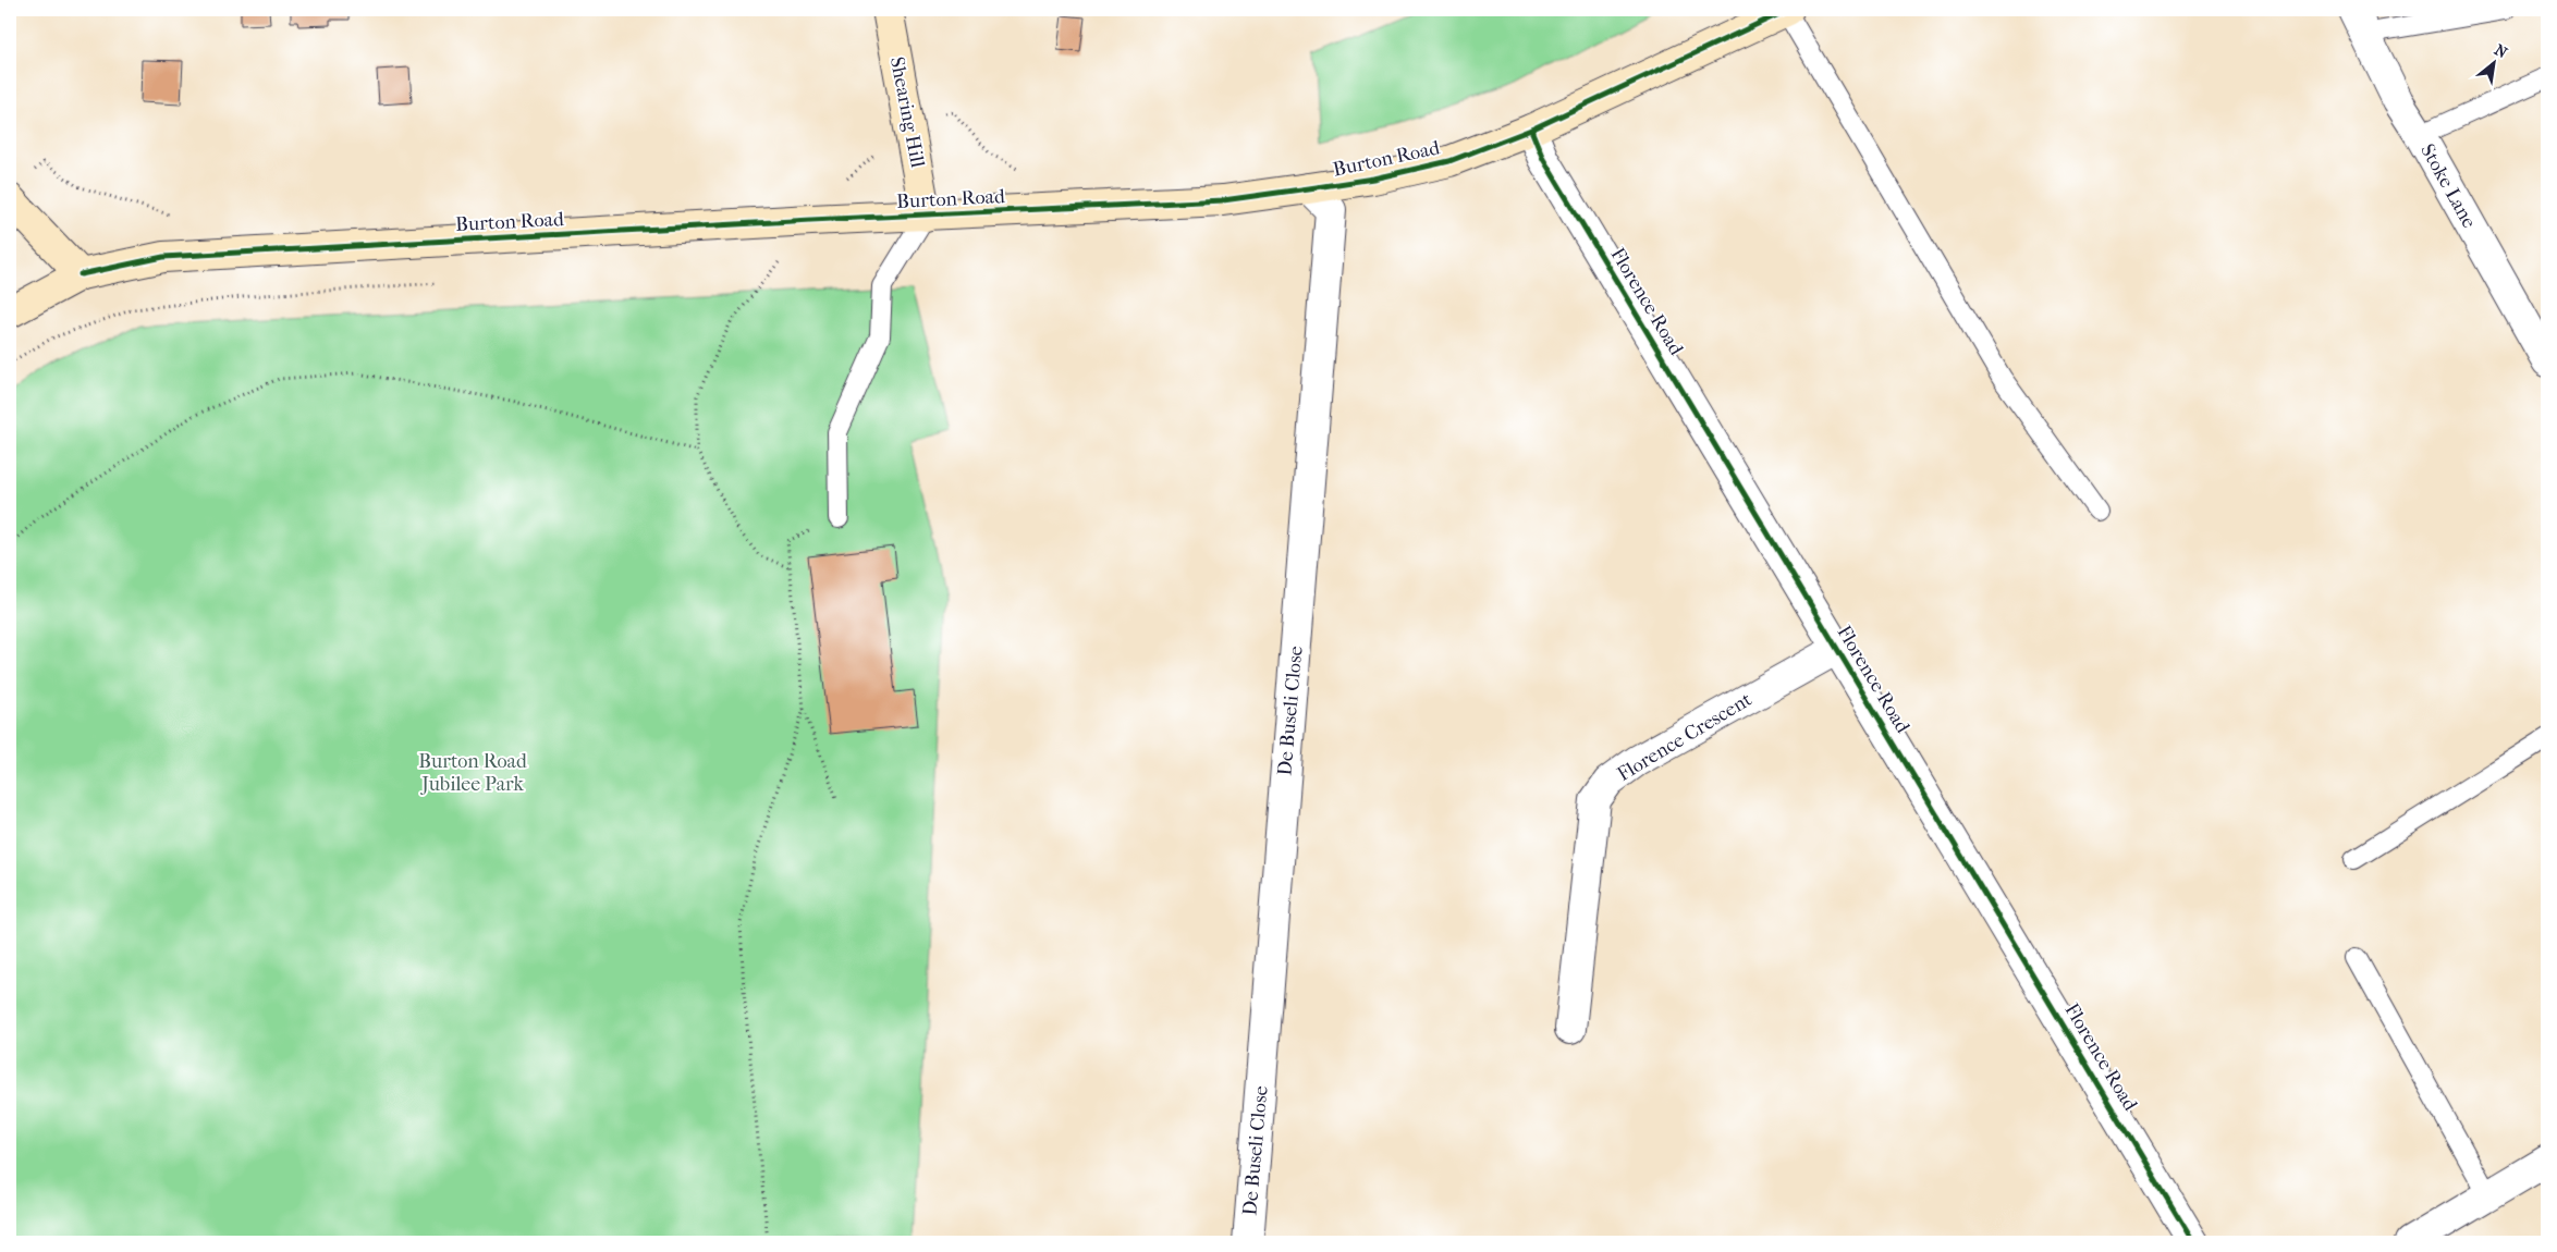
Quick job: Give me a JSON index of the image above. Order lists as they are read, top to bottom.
{
  "streets": {
    "street": [
      "Shearing Hill",
      "Burton Road",
      "Stoke Lane",
      "Florence Road",
      "De Buseli Close",
      "Florence Crescent"
    ]
  },
  "crossings": [
    ["Shearing Hill", "Burton Road"],
    ["Burton Road", "Florence Road"],
    ["Burton Road", "De Buseli Close"],
    ["Florence Road", "Florence Crescent"]
  ],
  "parks": ["Burton Road Jubilee Park"],
  "north": "top right"
}
